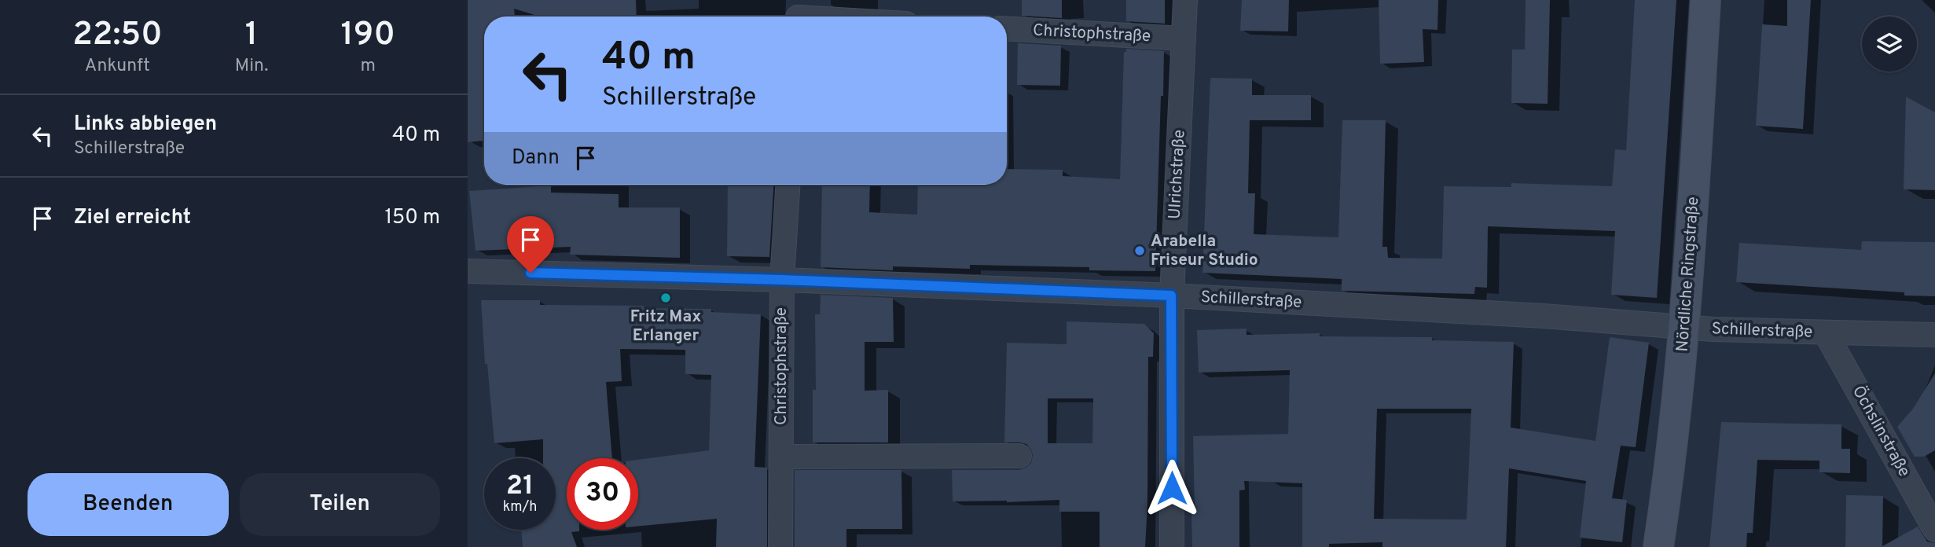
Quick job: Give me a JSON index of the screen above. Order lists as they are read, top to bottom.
{
  "streets": {
    "street": [
      "Christophstraße",
      "Ulrichstraße",
      "Nördliche Ringstraße",
      "Schillerstraße",
      "Öchslinstraße"
    ]
  },
  "crossings": [
    ["Christophstraße", "Ulrichstraße"],
    ["Christophstraße", "Schillerstraße"],
    ["Ulrichstraße", "Schillerstraße"],
    ["Nördliche Ringstraße", "Schillerstraße"],
    ["Schillerstraße", "Öchslinstraße"]
  ],
  "places": ["Arabella Friseur Studio", "Fritz Max Erlanger"],
  "page": {
    "eta": [
      "22:50",
      "Ankunft",
      "1",
      "Min.",
      "190",
      "m"
    ],
    "turn": ["40 m", "Schillerstraße"],
    "list": [
      {
        "name": "Links abbiegen",
        "note": "Schillerstraße",
        "value": "40 m"
      },
      {
        "name": "Ziel erreicht",
        "value": "150 m"
      }
    ],
    "then": "Dann",
    "speed": "21 km/h",
    "limit": "30",
    "buttons": ["Beenden", "Teilen"]
  }
}
